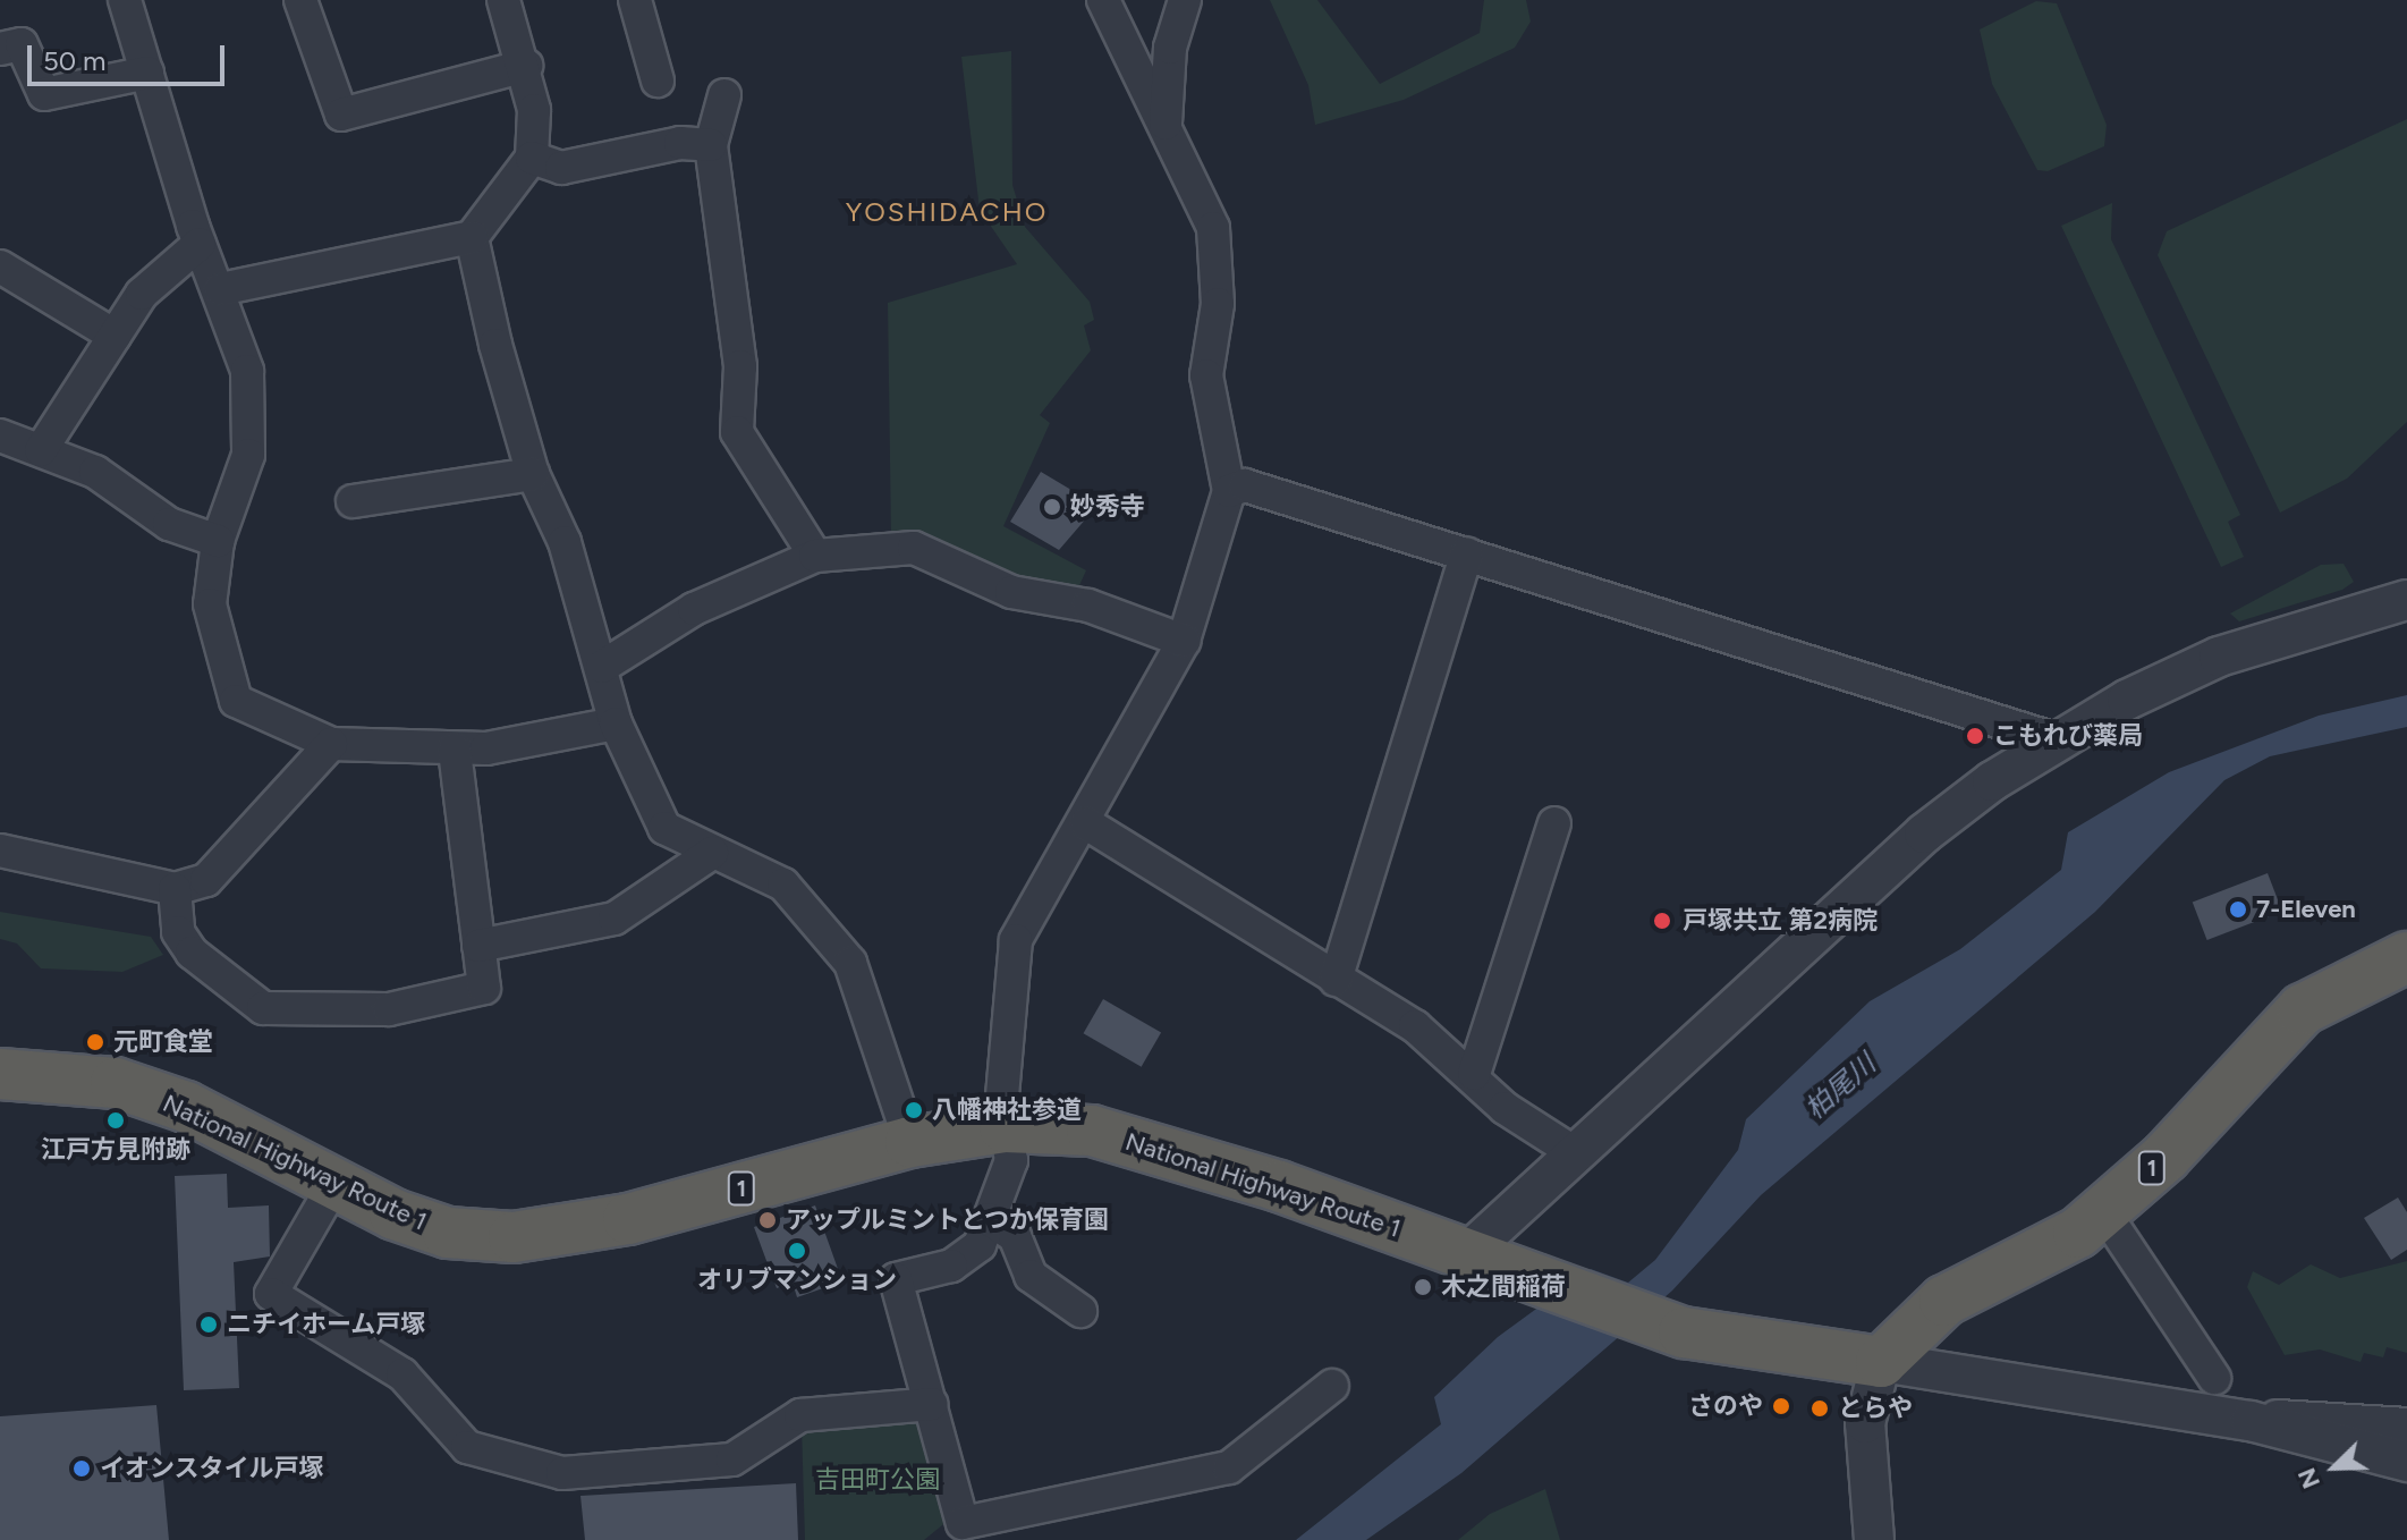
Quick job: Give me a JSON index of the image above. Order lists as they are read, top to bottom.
{
  "streets": {
    "highway": ["National Highway Route 1", "1"]
  },
  "crossings": [
    ["National Highway Route 1", "1"]
  ],
  "districts": ["YOSHIDACHO"],
  "water": ["柏尾川"],
  "parks": ["吉田町公園"],
  "places": [
    "妙秀寺",
    "こもれび薬局",
    "7-Eleven",
    "戸塚共立 第2病院",
    "元町食堂",
    "八幡神社参道",
    "江戸方見附跡",
    "アップルミントとつか保育園",
    "オリブマンション",
    "木之間稲荷",
    "ニチイホーム戸塚",
    "さのや",
    "とらや",
    "イオンスタイル戸塚"
  ],
  "scale_bar": "50 m",
  "north": "bottom left"
}
